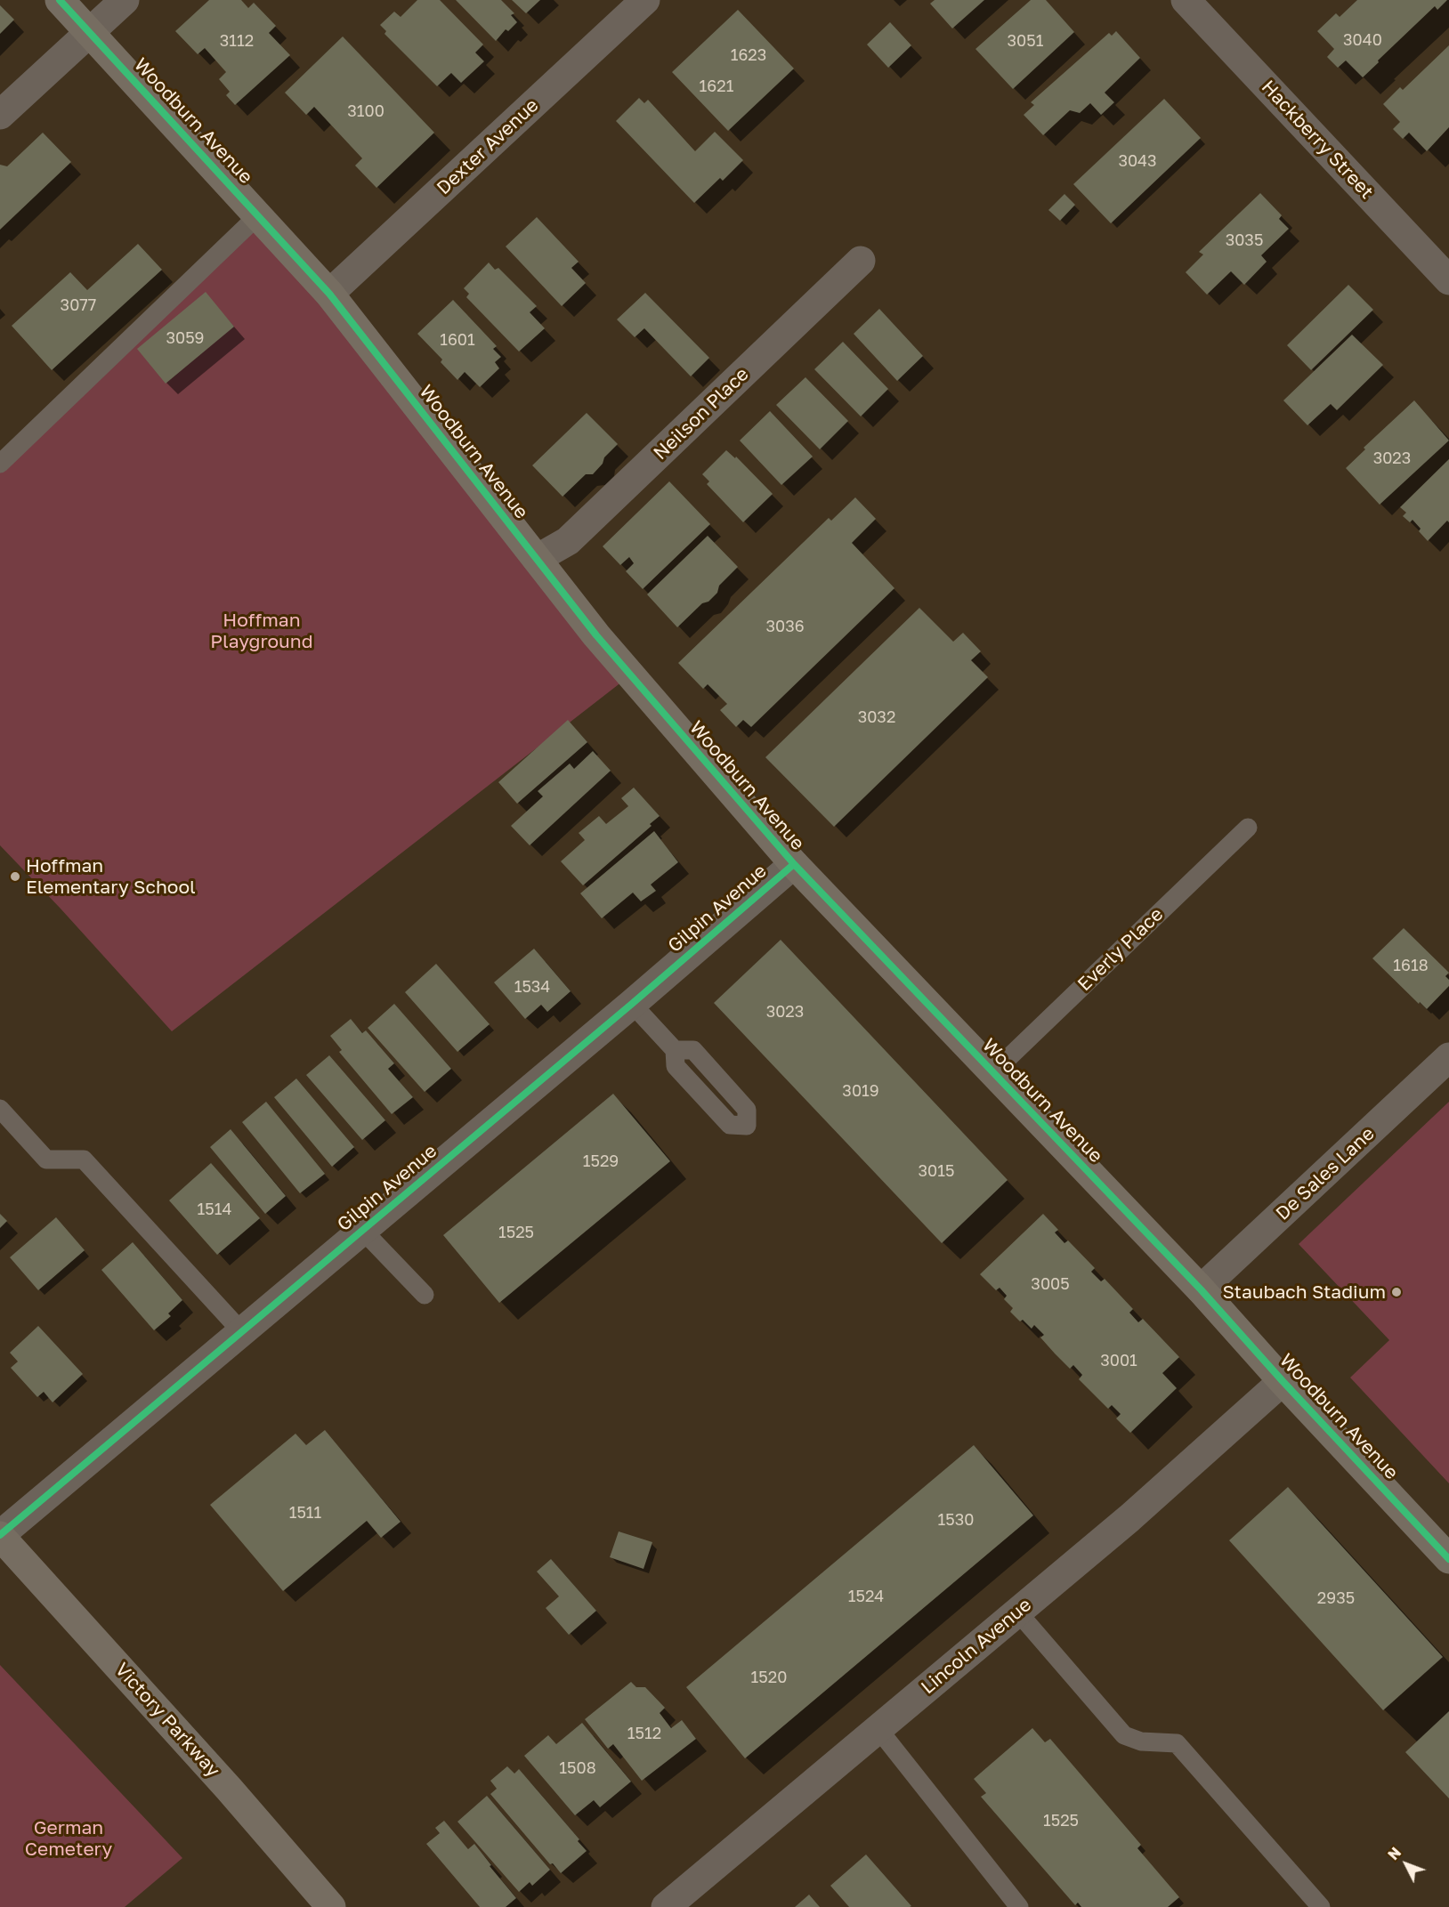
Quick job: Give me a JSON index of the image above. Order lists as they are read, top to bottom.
{
  "streets": {
    "street": [
      "Woodburn Avenue",
      "Hackberry Street",
      "Dexter Avenue",
      "Neilson Place",
      "Gilpin Avenue",
      "De Sales Lane",
      "Lincoln Avenue",
      "Victory Parkway"
    ],
    "lane": ["Everly Place"]
  },
  "crossings": [
    ["Woodburn Avenue", "Dexter Avenue"],
    ["Woodburn Avenue", "Neilson Place"],
    ["Woodburn Avenue", "Gilpin Avenue"],
    ["Woodburn Avenue", "Everly Place"],
    ["Woodburn Avenue", "De Sales Lane"],
    ["Woodburn Avenue", "Lincoln Avenue"],
    ["Gilpin Avenue", "Victory Parkway"]
  ],
  "parks": ["Hoffman Playground", "German Cemetery"],
  "places": ["Hoffman Elementary School", "Staubach Stadium"],
  "house_numbers": [
    "3040",
    "3112",
    "3051",
    "1623",
    "1621",
    "3100",
    "3043",
    "3035",
    "3077",
    "3059",
    "1601",
    "3023",
    "3036",
    "3032",
    "1618",
    "1534",
    "3023",
    "3019",
    "1529",
    "3015",
    "1514",
    "1525",
    "3005",
    "3001",
    "1511",
    "1530",
    "1524",
    "2935",
    "1520",
    "1512",
    "1508",
    "1525"
  ],
  "north": "top left"
}
